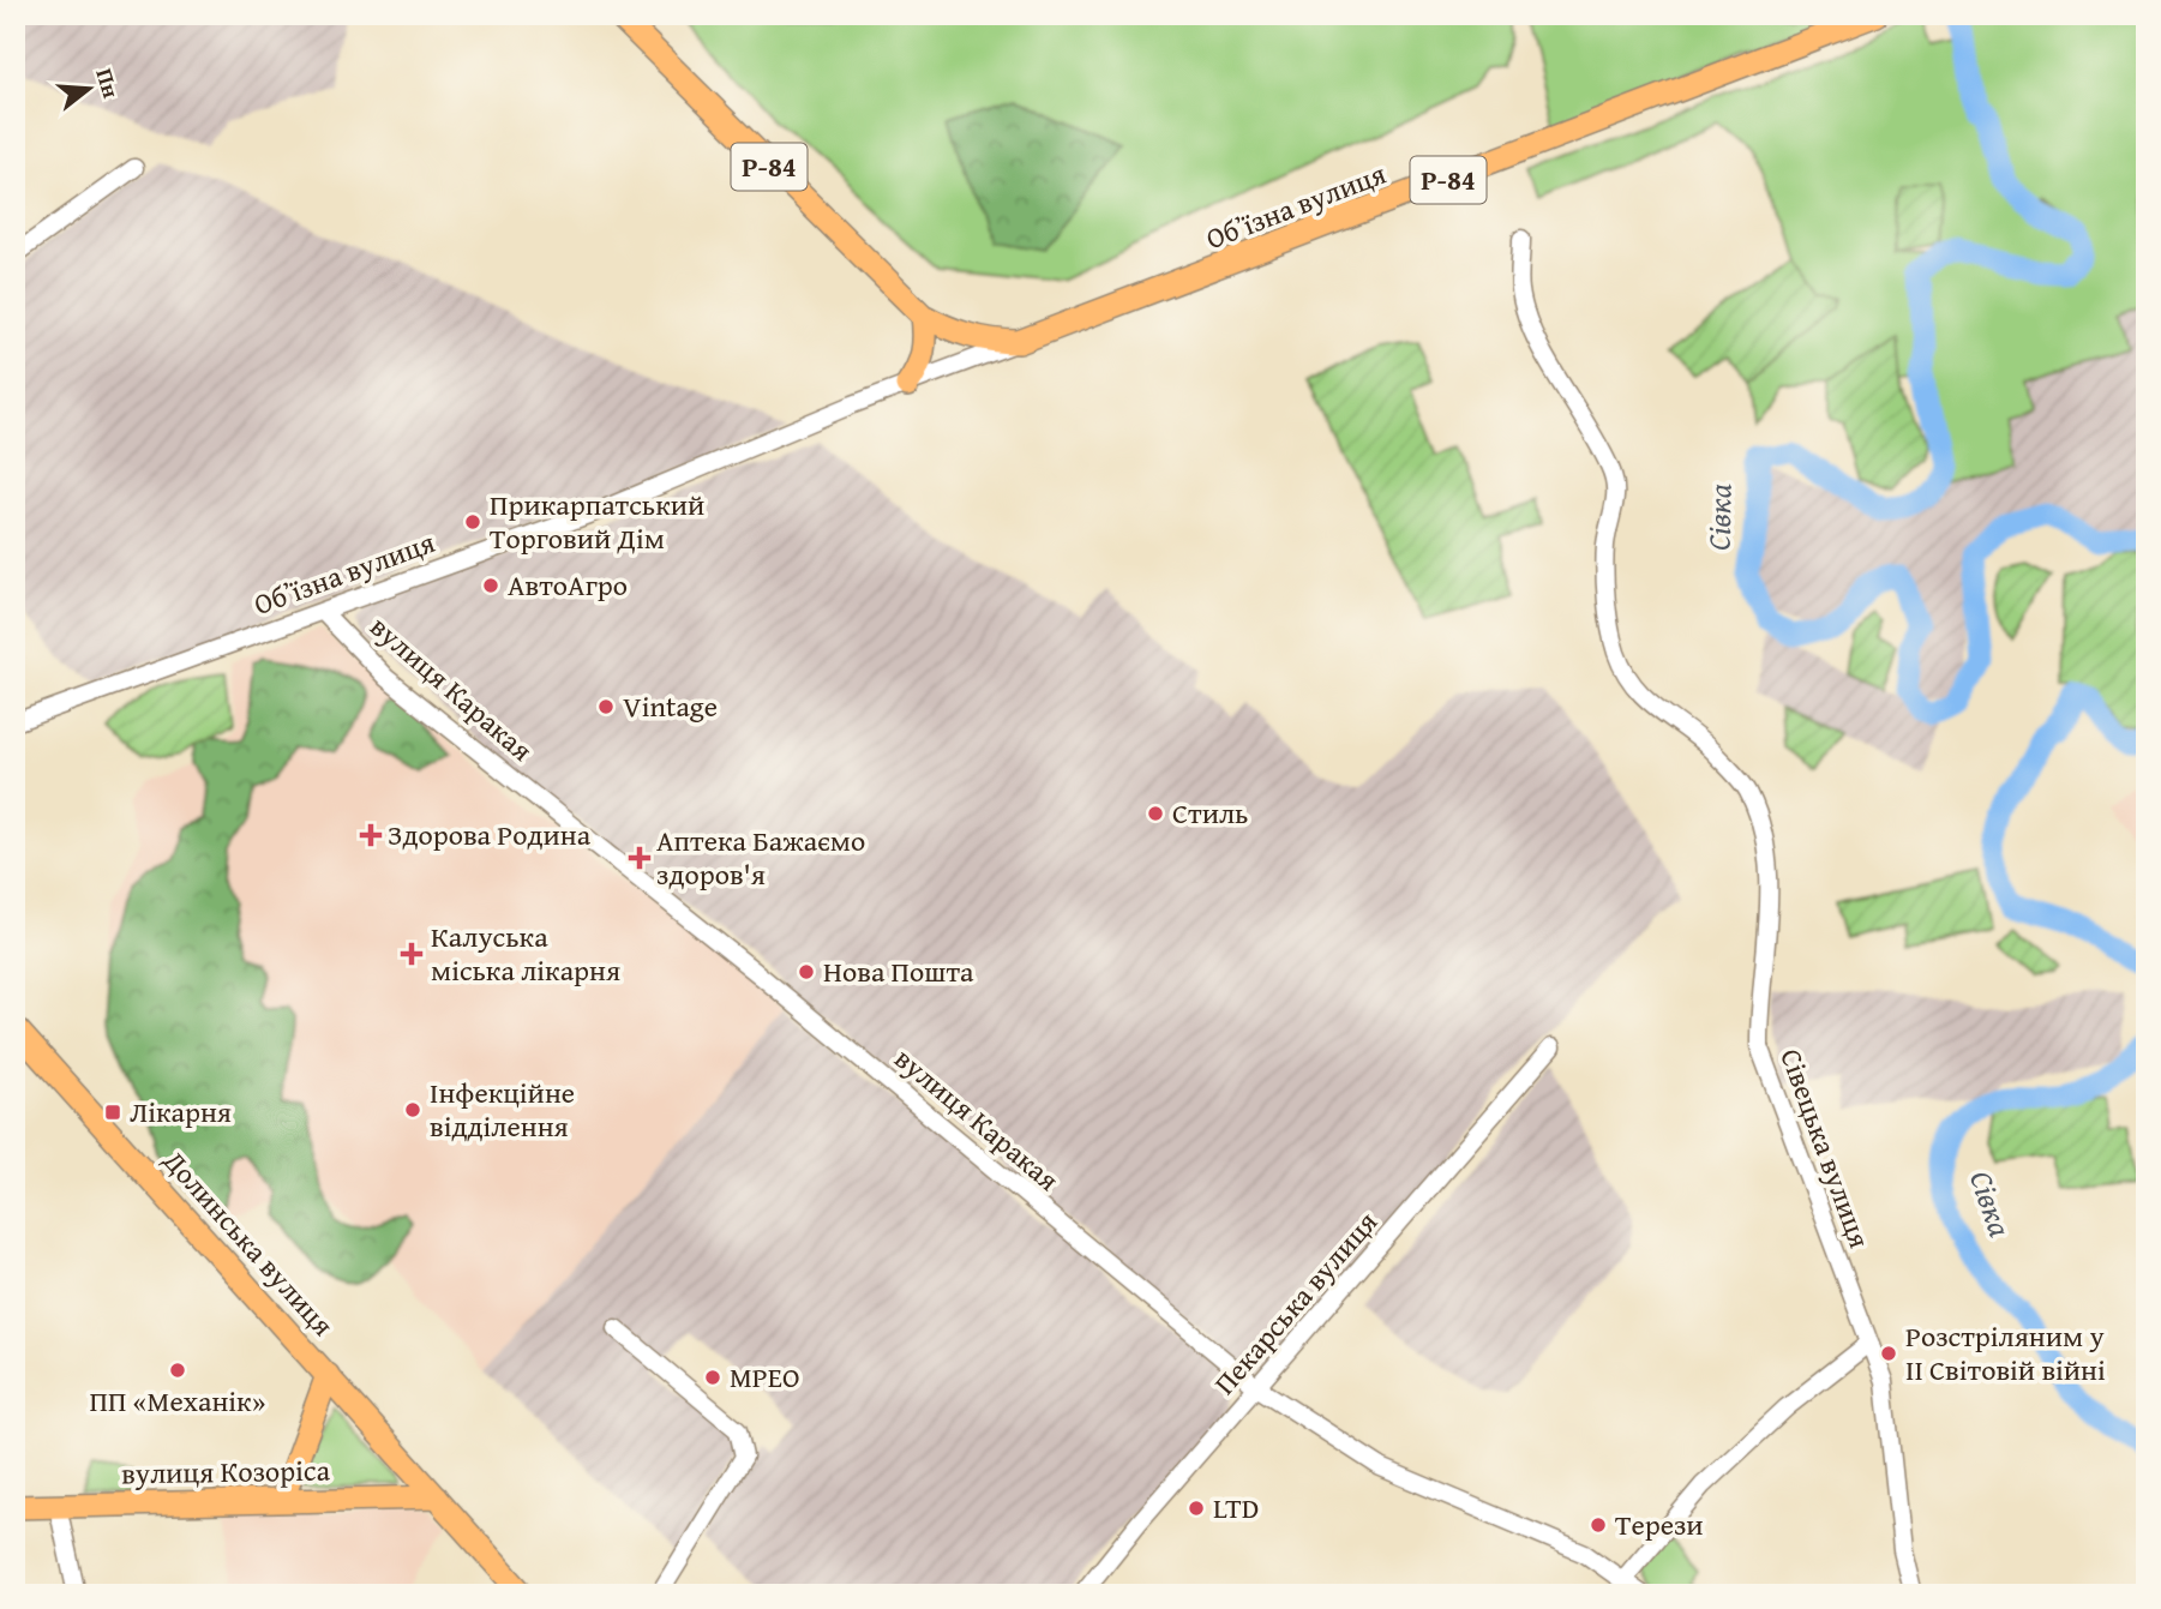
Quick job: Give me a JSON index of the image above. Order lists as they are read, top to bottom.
{
  "streets": {
    "main road": [
      "Р-84",
      "Обʼїзна вулиця",
      "Долинська вулиця",
      "вулиця Козоріса"
    ],
    "street": ["вулиця Каракая", "Сівецька вулиця", "Пекарська вулиця"]
  },
  "crossings": [
    ["Обʼїзна вулиця", "вулиця Каракая"],
    ["вулиця Каракая", "Пекарська вулиця"],
    ["Долинська вулиця", "вулиця Козоріса"]
  ],
  "water": ["Сівка"],
  "places": {
    "other": [
      "Прикарпатський Торговий Дім",
      "АвтоАгро",
      "Vintage",
      "Стиль",
      "Нова Пошта",
      "Інфекційне відділення",
      "Розстріляним у II Світовій війні",
      "ПП «Механік»",
      "МРЕО",
      "LTD",
      "Терези"
    ],
    "health": ["Здорова Родина", "Аптека Бажаємо здоров'я", "Калуська міська лікарня"],
    "transit": ["Лікарня"]
  },
  "north": "right"
}
